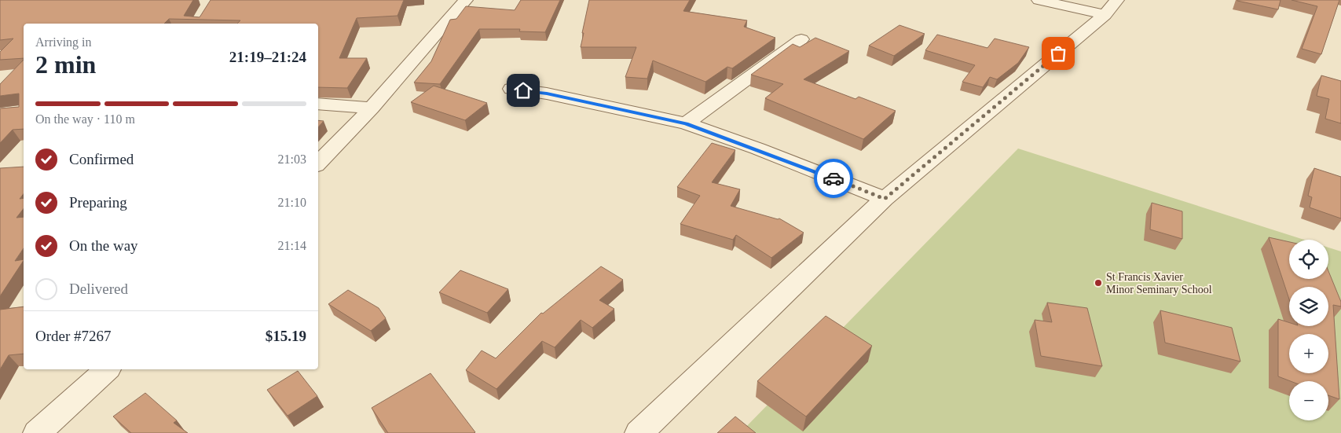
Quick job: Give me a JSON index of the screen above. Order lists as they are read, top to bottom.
{
  "places": ["St Francis Xavier Minor Seminary School"],
  "page": {
    "heading": ["2 min", "Arriving in", "21:19–21:24"],
    "panel": ["Order #7267", "$15.19"],
    "bar": "On the way · 110 m",
    "list": [
      ["Confirmed", "21:03"],
      ["Preparing", "21:10"],
      ["On the way", "21:14"],
      "Delivered"
    ],
    "map_buttons": ["+", "−"]
  }
}
